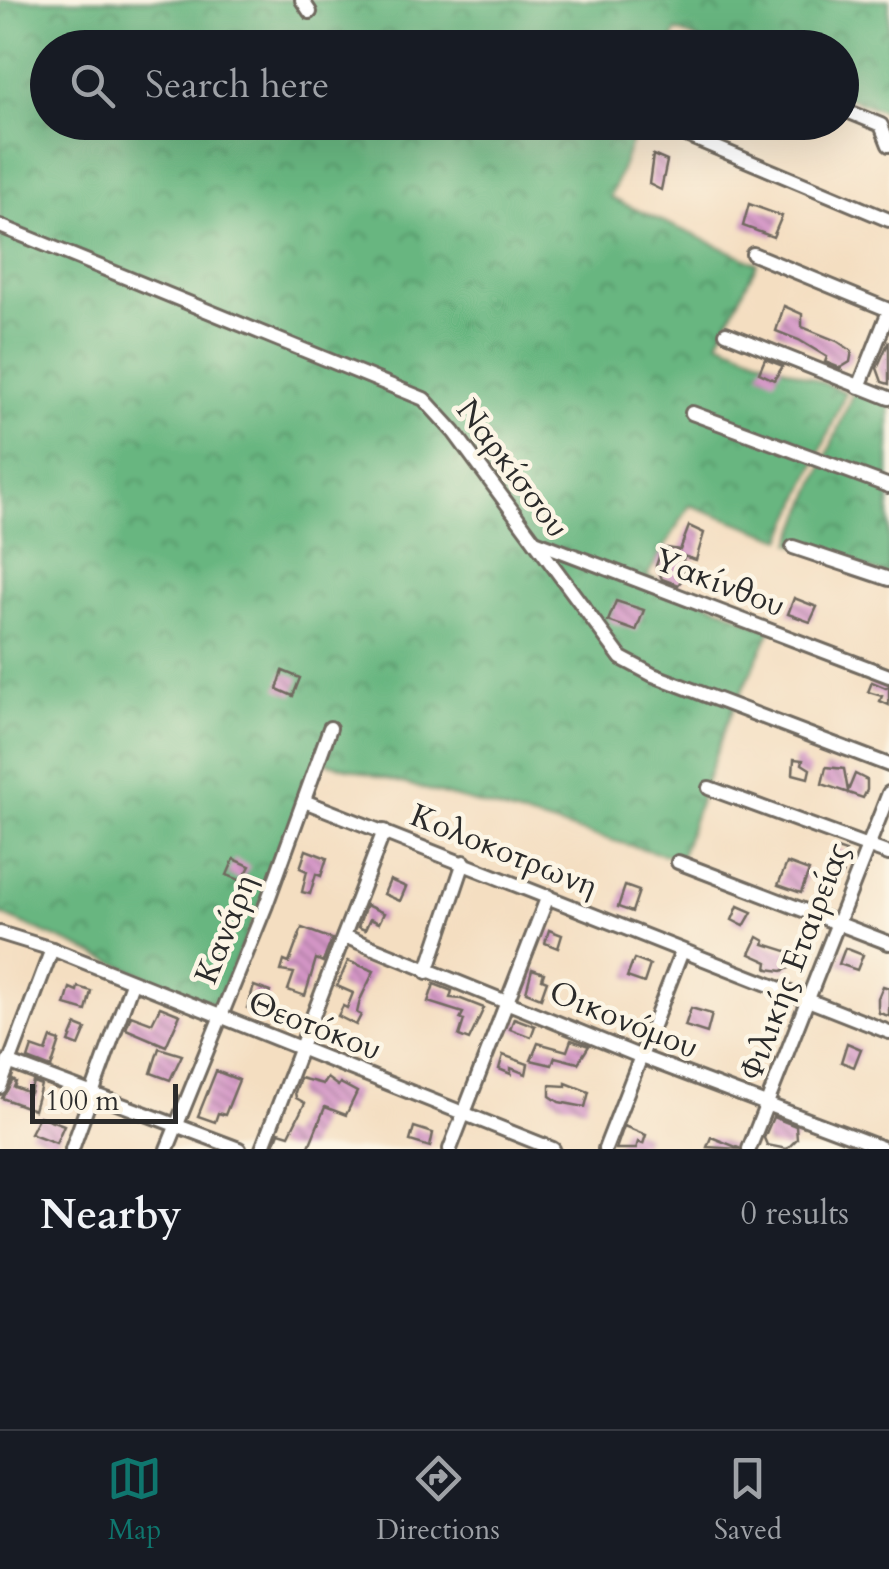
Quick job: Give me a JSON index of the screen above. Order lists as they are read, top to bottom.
{
  "streets": {
    "street": [
      "Ναρκίσσου",
      "Υακίνθου",
      "Κολοκοτρωνη",
      "Κανάρη",
      "Φιλικής Εταιρείας",
      "Οικονόμου",
      "Θεοτόκου"
    ]
  },
  "crossings": [
    ["Ναρκίσσου", "Υακίνθου"],
    ["Κολοκοτρωνη", "Κανάρη"],
    ["Κολοκοτρωνη", "Φιλικής Εταιρείας"],
    ["Κανάρη", "Θεοτόκου"],
    ["Φιλικής Εταιρείας", "Οικονόμου"]
  ],
  "scale_bar": "100 m",
  "page": {
    "search": "Search here",
    "scale": "100 m",
    "heading": ["Nearby", "0 results"],
    "nav": ["Map", "Directions", "Saved"]
  }
}
